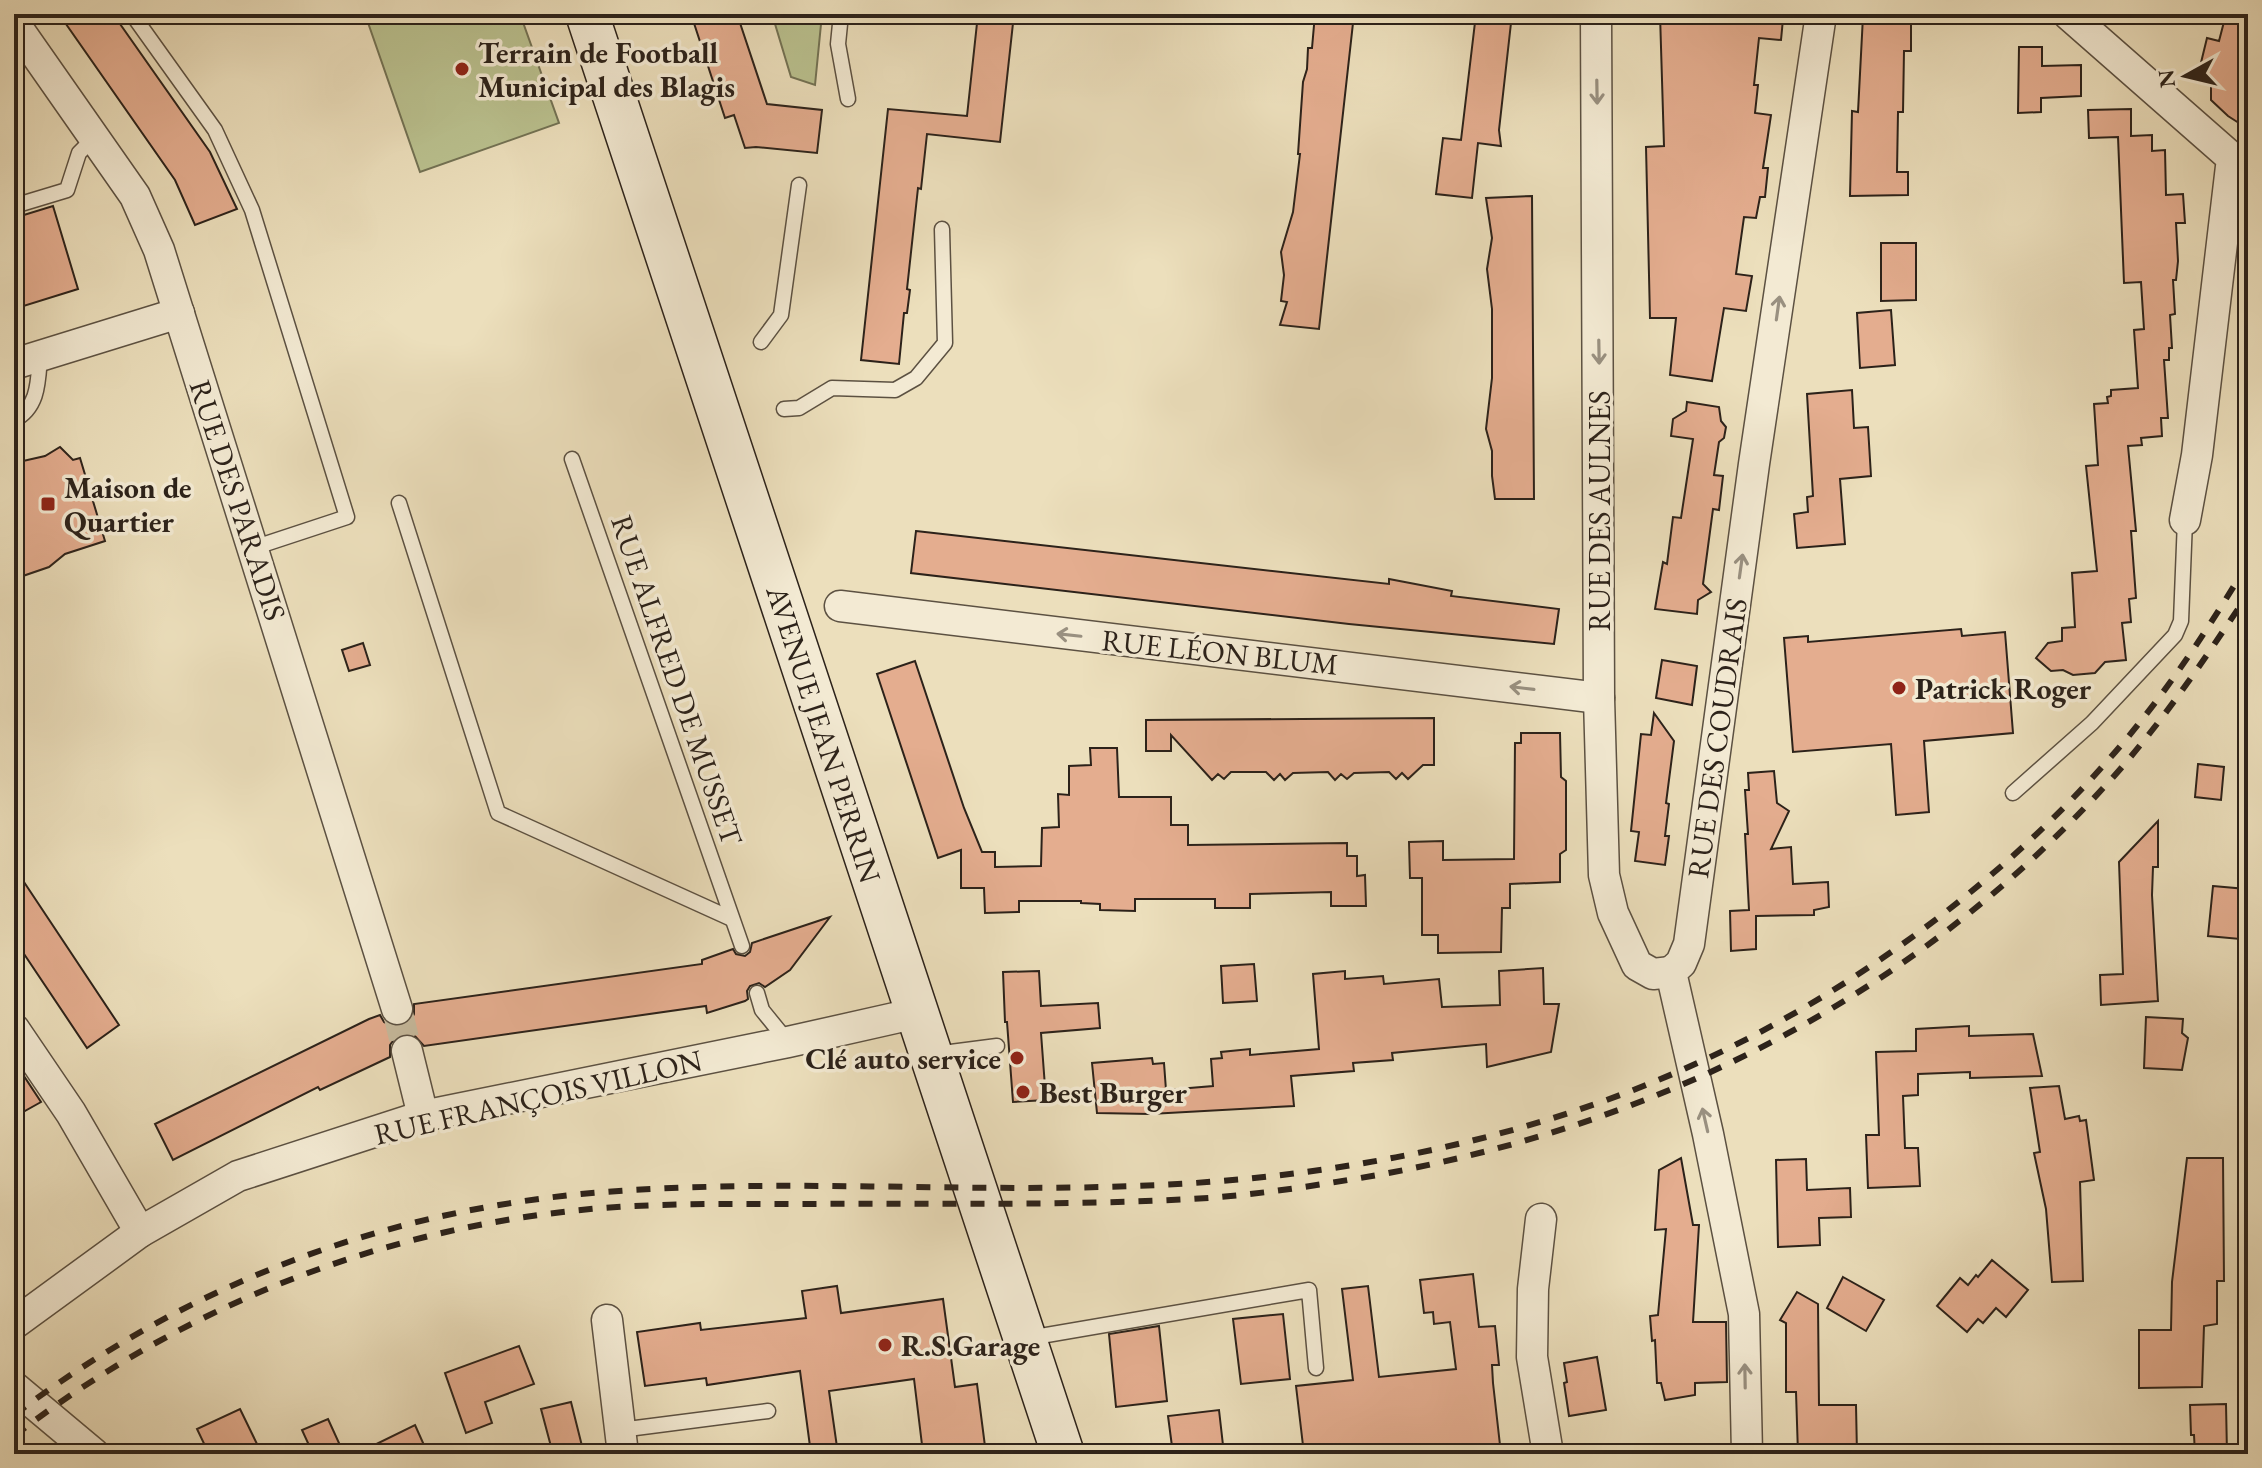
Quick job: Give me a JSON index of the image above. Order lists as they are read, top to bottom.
{
  "streets": {
    "main road": ["AVENUE JEAN PERRIN"],
    "street": [
      "RUE DES PARADIS",
      "RUE DES AULNES",
      "RUE LÉON BLUM",
      "RUE DES COUDRAIS",
      "RUE FRANÇOIS VILLON"
    ],
    "lane": ["RUE ALFRED DE MUSSET"]
  },
  "crossings": [
    ["RUE DES AULNES", "RUE LÉON BLUM"],
    ["RUE DES AULNES", "RUE DES COUDRAIS"],
    ["AVENUE JEAN PERRIN", "RUE FRANÇOIS VILLON"]
  ],
  "one_way": ["RUE DES AULNES", "RUE LÉON BLUM", "RUE DES COUDRAIS"],
  "places": {
    "other": [
      "Terrain de Football Municipal des Blagis",
      "Patrick Roger",
      "Clé auto service",
      "Best Burger",
      "R.S.Garage"
    ],
    "transit": ["Maison de Quartier"]
  },
  "north": "left"
}
